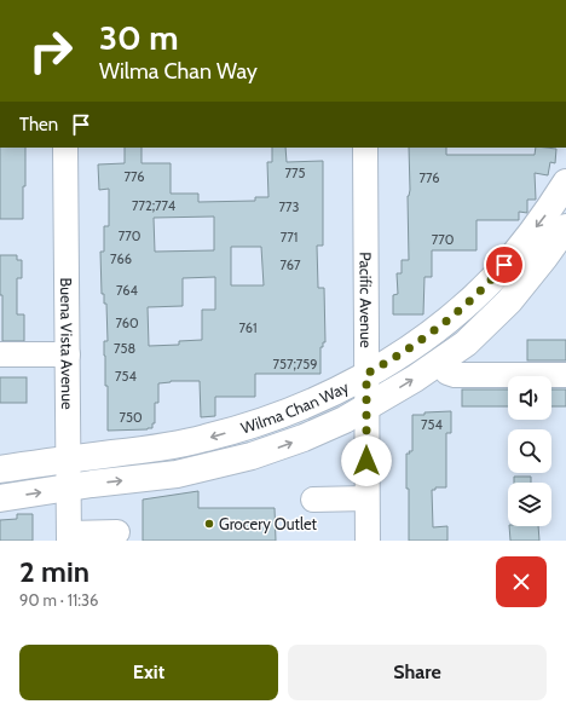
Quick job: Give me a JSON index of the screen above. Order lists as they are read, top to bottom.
{
  "streets": {
    "main road": ["Wilma Chan Way"],
    "street": ["Pacific Avenue", "Buena Vista Avenue"]
  },
  "crossings": [
    ["Pacific Avenue", "Wilma Chan Way"],
    ["Buena Vista Avenue", "Wilma Chan Way"]
  ],
  "places": ["Grocery Outlet"],
  "house_numbers": [
    "775",
    "776",
    "776",
    "772;774",
    "773",
    "770",
    "771",
    "770",
    "766",
    "767",
    "764",
    "760",
    "761",
    "758",
    "757;759",
    "754",
    "750",
    "754"
  ],
  "page": {
    "turn": ["30 m", "Wilma Chan Way"],
    "then": "Then",
    "heading": ["2 min", "90 m · 11:36"],
    "buttons": ["Exit", "Share"]
  }
}
